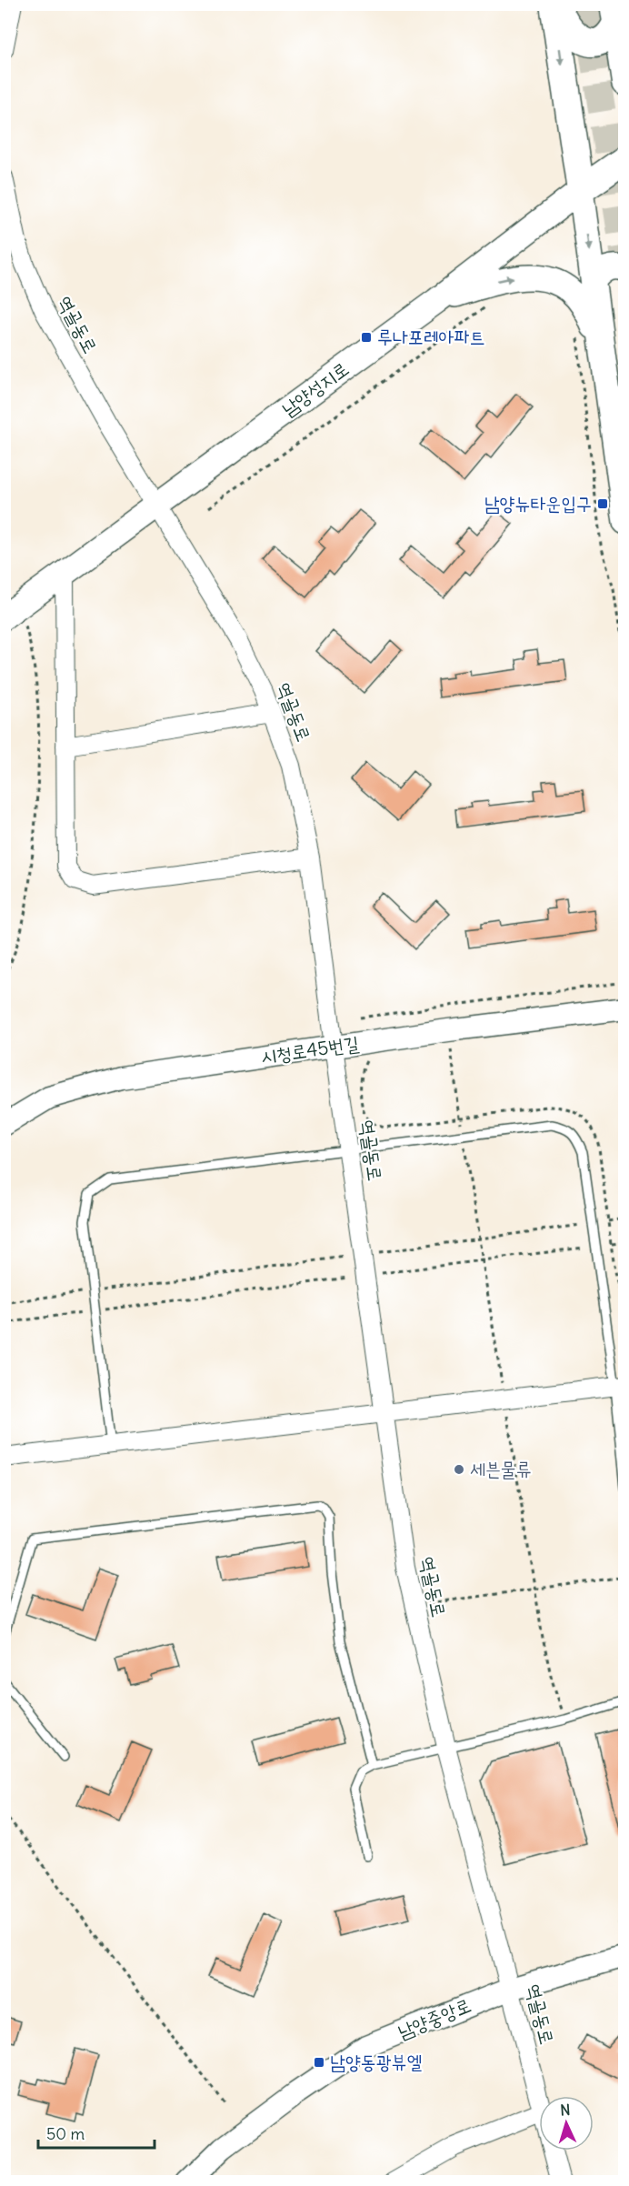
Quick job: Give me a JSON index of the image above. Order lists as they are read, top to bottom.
{
  "streets": {
    "main road": ["남양성지로"],
    "street": ["역골동로", "시청로45번길", "남양중앙로"]
  },
  "crossings": [
    ["역골동로", "남양성지로"],
    ["역골동로", "시청로45번길"],
    ["역골동로", "남양중앙로"]
  ],
  "places": {
    "transit": ["루나포레아파트", "남양뉴타운입구", "남양동광뷰엘"],
    "other": ["세븐물류"]
  },
  "scale_bar": "50 m",
  "north": "top"
}
